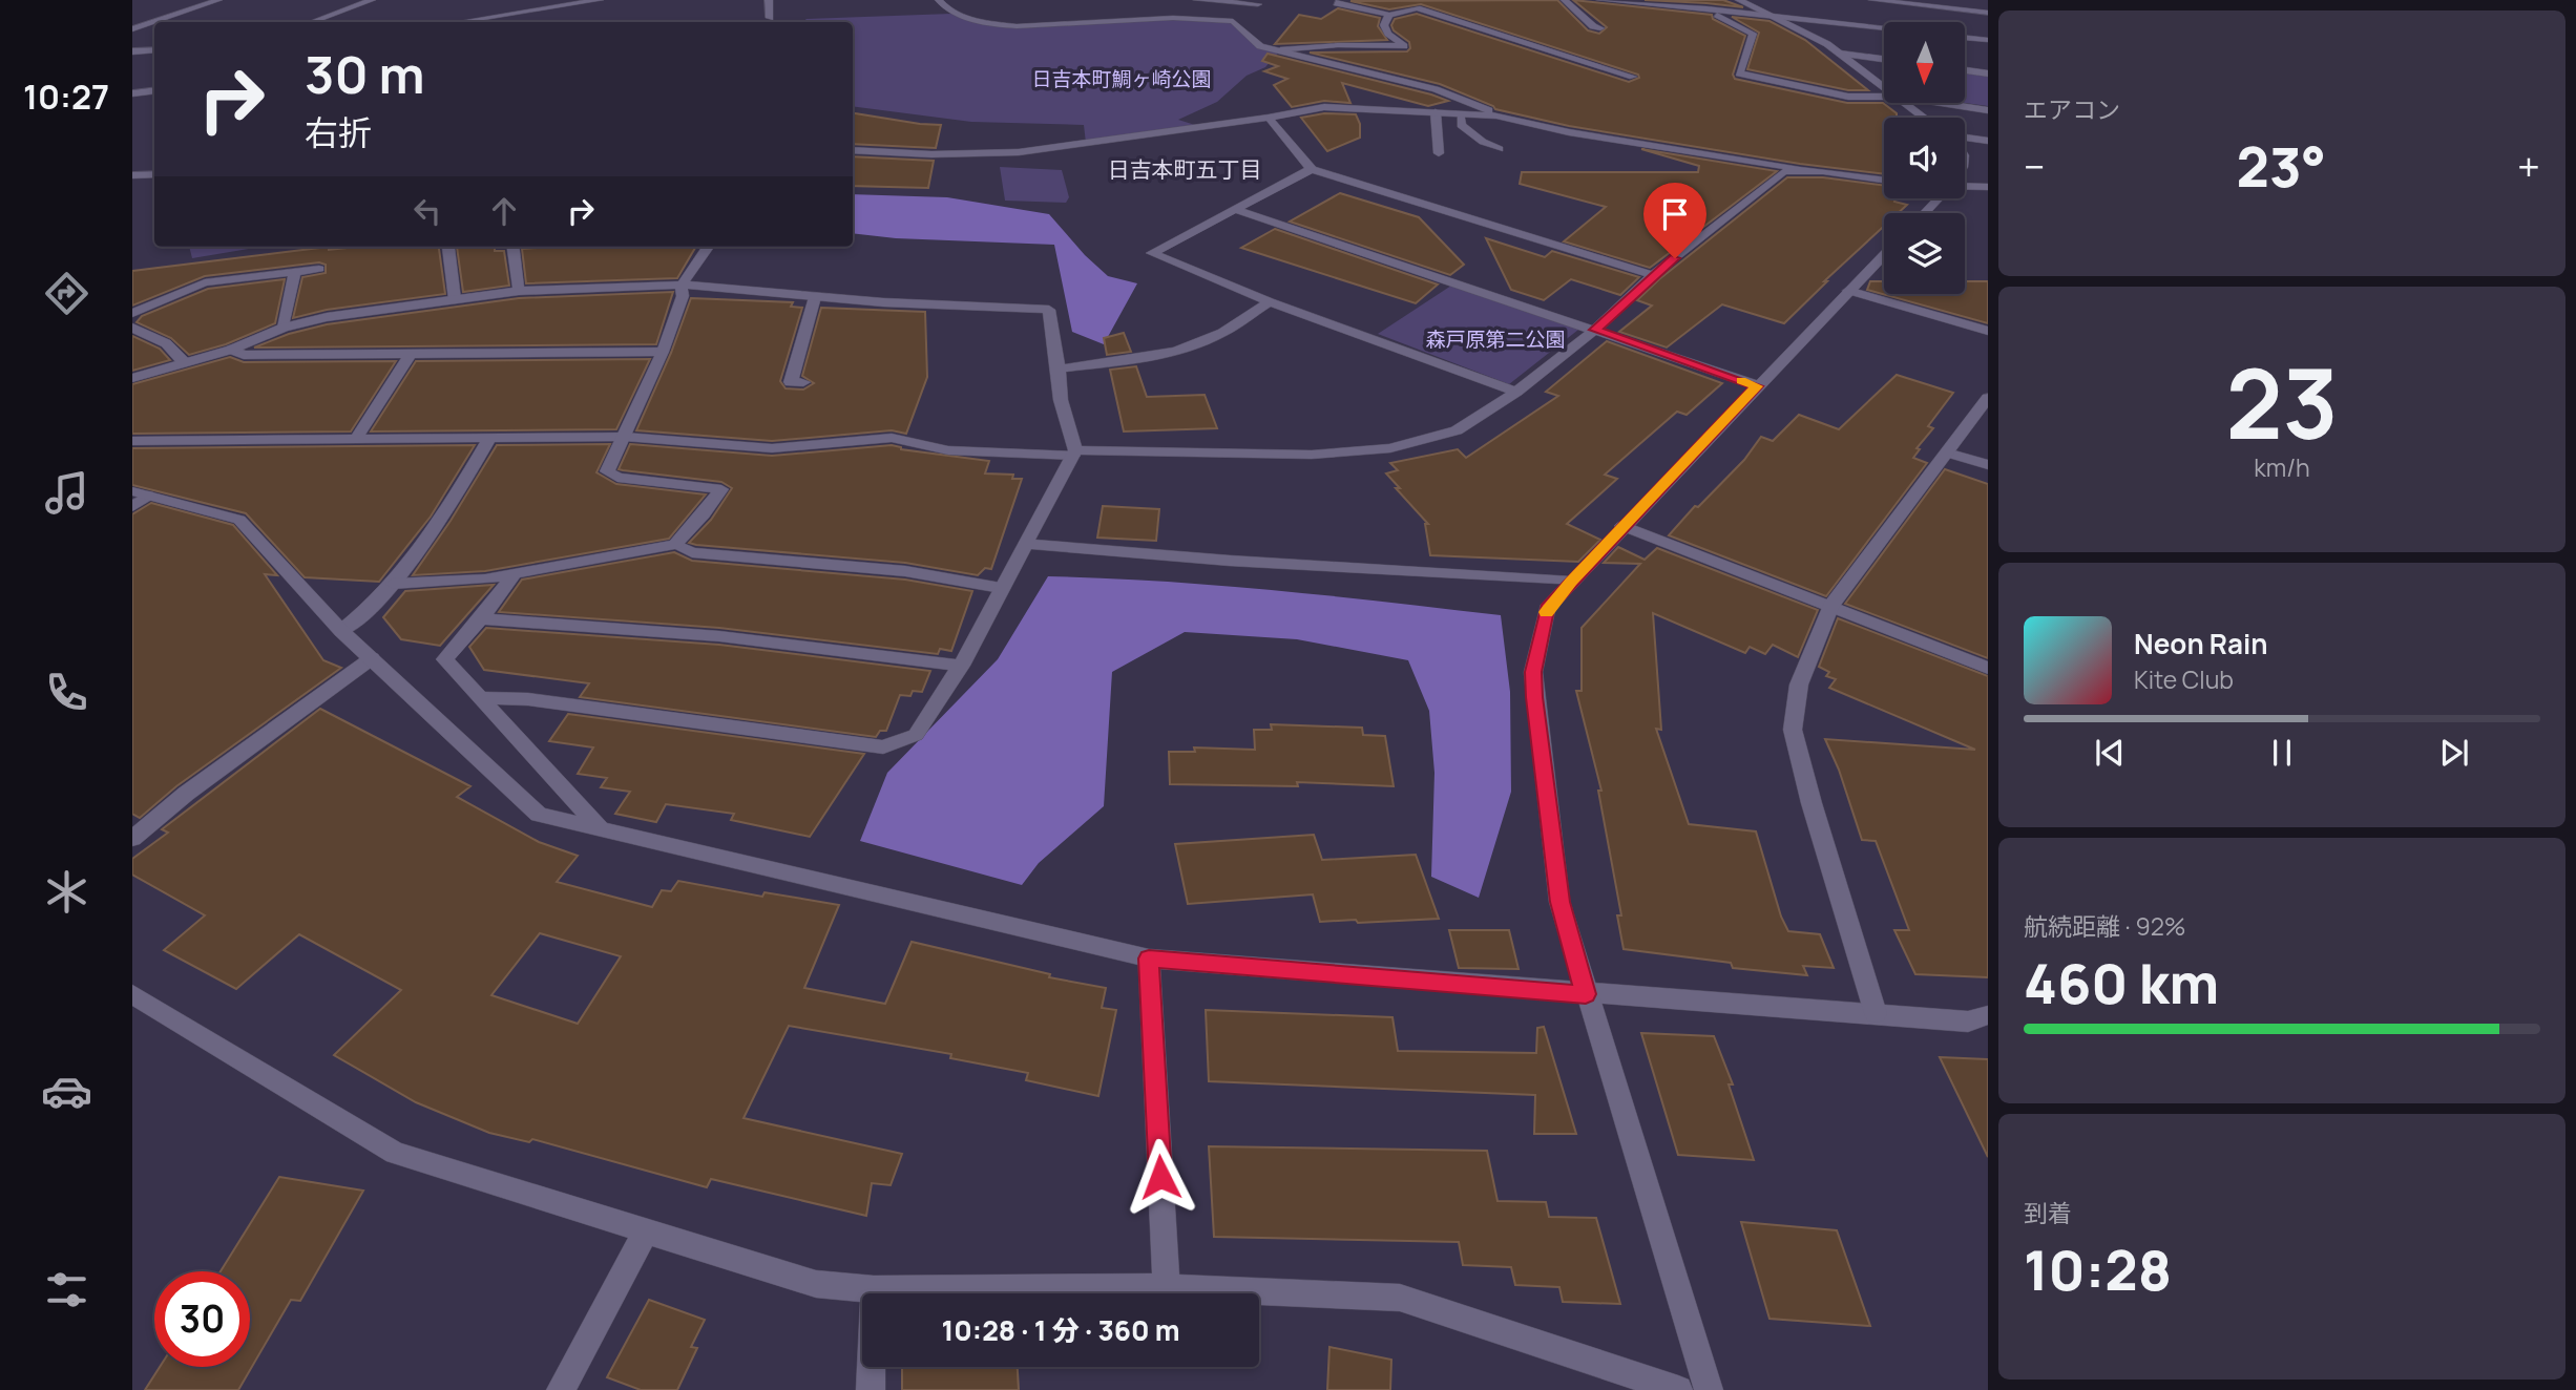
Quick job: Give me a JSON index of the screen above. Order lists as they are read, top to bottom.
{
  "districts": ["日吉本町五丁目"],
  "parks": ["日吉本町鯛ヶ崎公園", "森戸原第二公園"],
  "north": "bottom",
  "page": {
    "tabs": "10:27",
    "tile": [
      "エアコン",
      ["23", "km/h"],
      ["航続距離 · 92%", "460 km"],
      ["到着", "10:28"]
    ],
    "turn": ["30 m", "右折"],
    "heat": ["−", "23°", "+"],
    "song": ["Neon Rain", "Kite Club"],
    "limit": "30",
    "trip": "10:28 · 1 分 · 360 m"
  }
}
